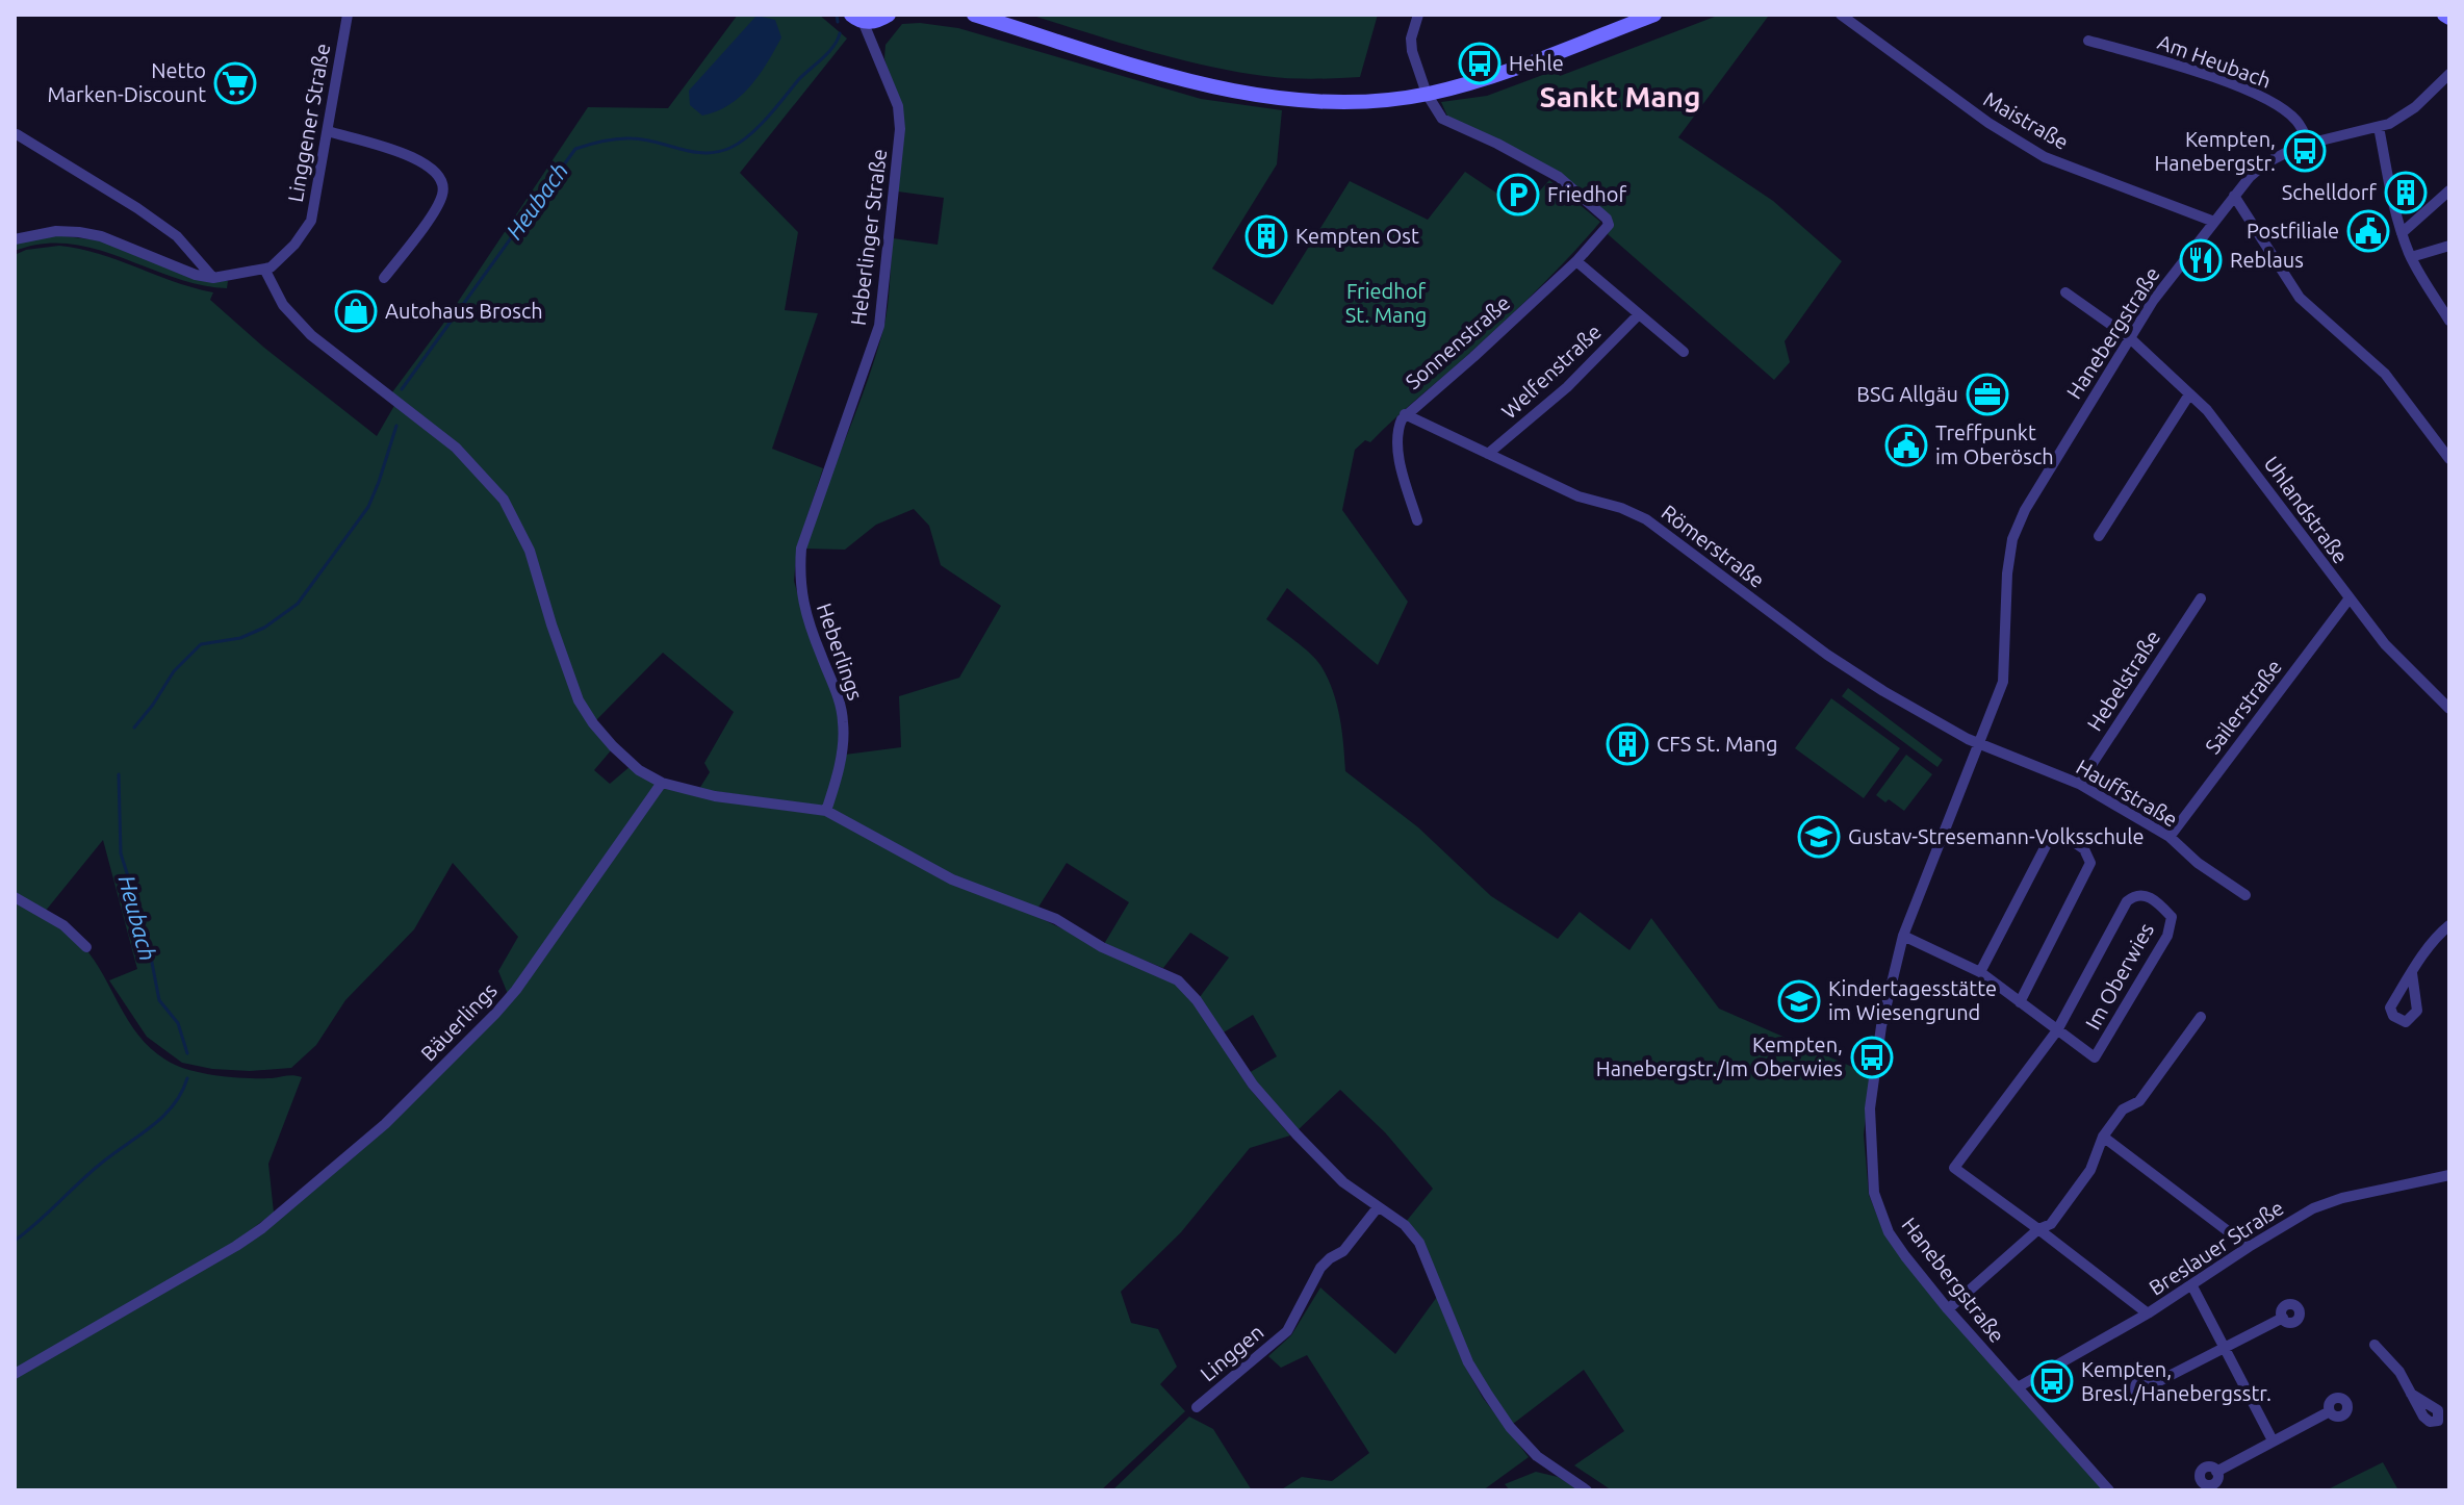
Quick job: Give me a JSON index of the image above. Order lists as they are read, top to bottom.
{
  "streets": {
    "street": [
      "Am Heubach",
      "Maistraße",
      "Linggener Straße",
      "Heberlinger Straße",
      "Hanebergstraße",
      "Sonnenstraße",
      "Welfenstraße",
      "Uhlandstraße",
      "Römerstraße",
      "Heberlings",
      "Hebelstraße",
      "Sailerstraße",
      "Hauffstraße",
      "Im Oberwies",
      "Bäuerlings",
      "Breslauer Straße",
      "Linggen"
    ]
  },
  "crossings": [
    ["Am Heubach", "Hanebergstraße"],
    ["Maistraße", "Hanebergstraße"],
    ["Heberlinger Straße", "Heberlings"],
    ["Hanebergstraße", "Uhlandstraße"],
    ["Hanebergstraße", "Römerstraße"],
    ["Hanebergstraße", "Hauffstraße"],
    ["Hanebergstraße", "Im Oberwies"],
    ["Hanebergstraße", "Breslauer Straße"],
    ["Sonnenstraße", "Römerstraße"],
    ["Welfenstraße", "Römerstraße"],
    ["Uhlandstraße", "Sailerstraße"],
    ["Römerstraße", "Hauffstraße"],
    ["Hebelstraße", "Hauffstraße"],
    ["Sailerstraße", "Hauffstraße"]
  ],
  "districts": ["Sankt Mang"],
  "water": ["Heubach"],
  "parks": ["Friedhof St. Mang"],
  "places": {
    "bus stop": [
      "Hehle",
      "Kempten, Hanebergstr.",
      "Kempten, Hanebergstr./Im Oberwies",
      "Kempten, Bresl./Hanebergsstr."
    ],
    "supermarket": ["Netto Marken-Discount"],
    "building": ["Schelldorf", "Kempten Ost", "CFS St. Mang"],
    "parking": ["Friedhof"],
    "public building": ["Postfiliale", "Treffpunkt im Oberösch"],
    "restaurant": ["Reblaus"],
    "shop": ["Autohaus Brosch"],
    "office": ["BSG Allgäu"],
    "school or university": ["Gustav-Stresemann-Volksschule", "Kindertagesstätte im Wiesengrund"]
  }
}
